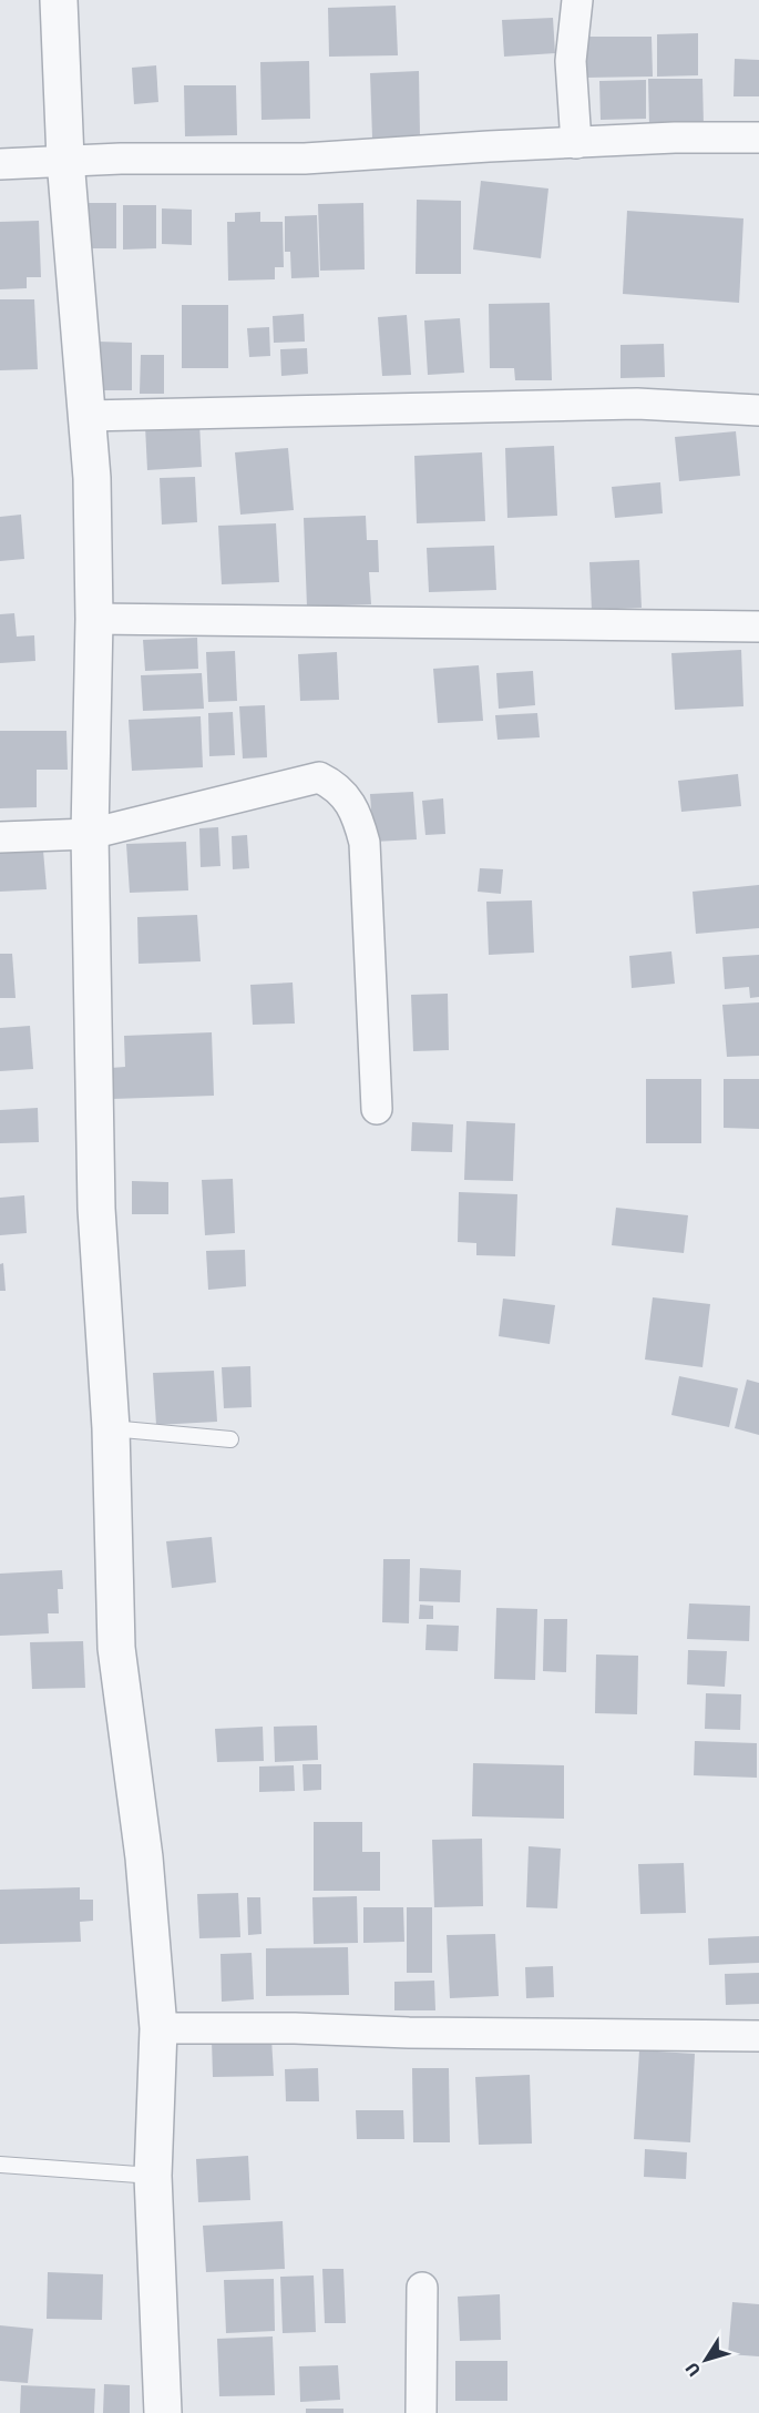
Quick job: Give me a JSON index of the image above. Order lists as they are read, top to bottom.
{
  "north": "bottom left"
}
